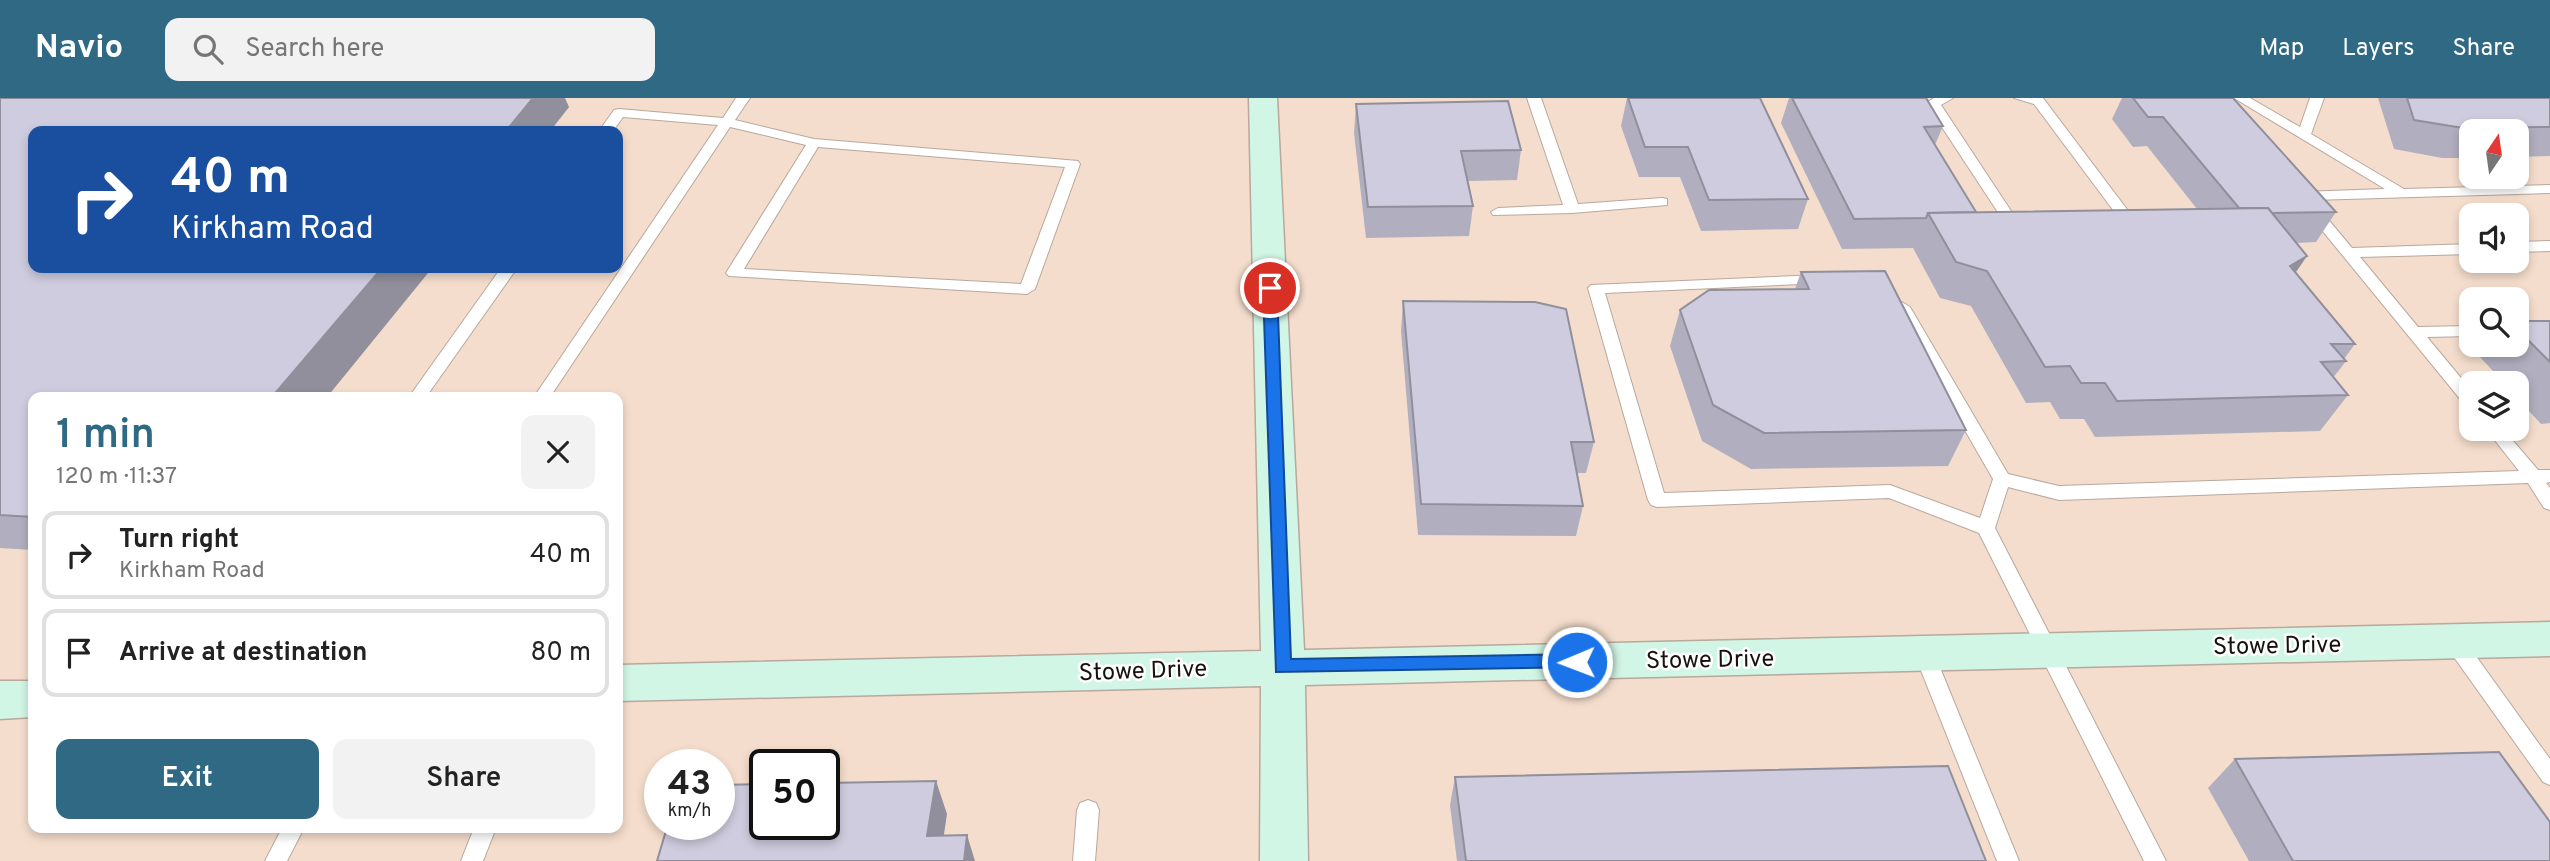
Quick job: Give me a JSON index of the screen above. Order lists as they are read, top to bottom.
{
  "streets": {
    "main road": ["Stowe Drive"]
  },
  "north": "top",
  "page": {
    "header": "Navio",
    "search": "Search here",
    "nav": ["Map", "Layers", "Share"],
    "turn": ["40 m", "Kirkham Road"],
    "heading": ["1 min", "120 m · 11:37"],
    "list": [
      {
        "name": "Turn right",
        "note": "Kirkham Road",
        "value": "40 m"
      },
      {
        "name": "Arrive at destination",
        "value": "80 m"
      }
    ],
    "buttons": ["Exit", "Share"],
    "speed": "43 km/h",
    "limit": "50"
  }
}
